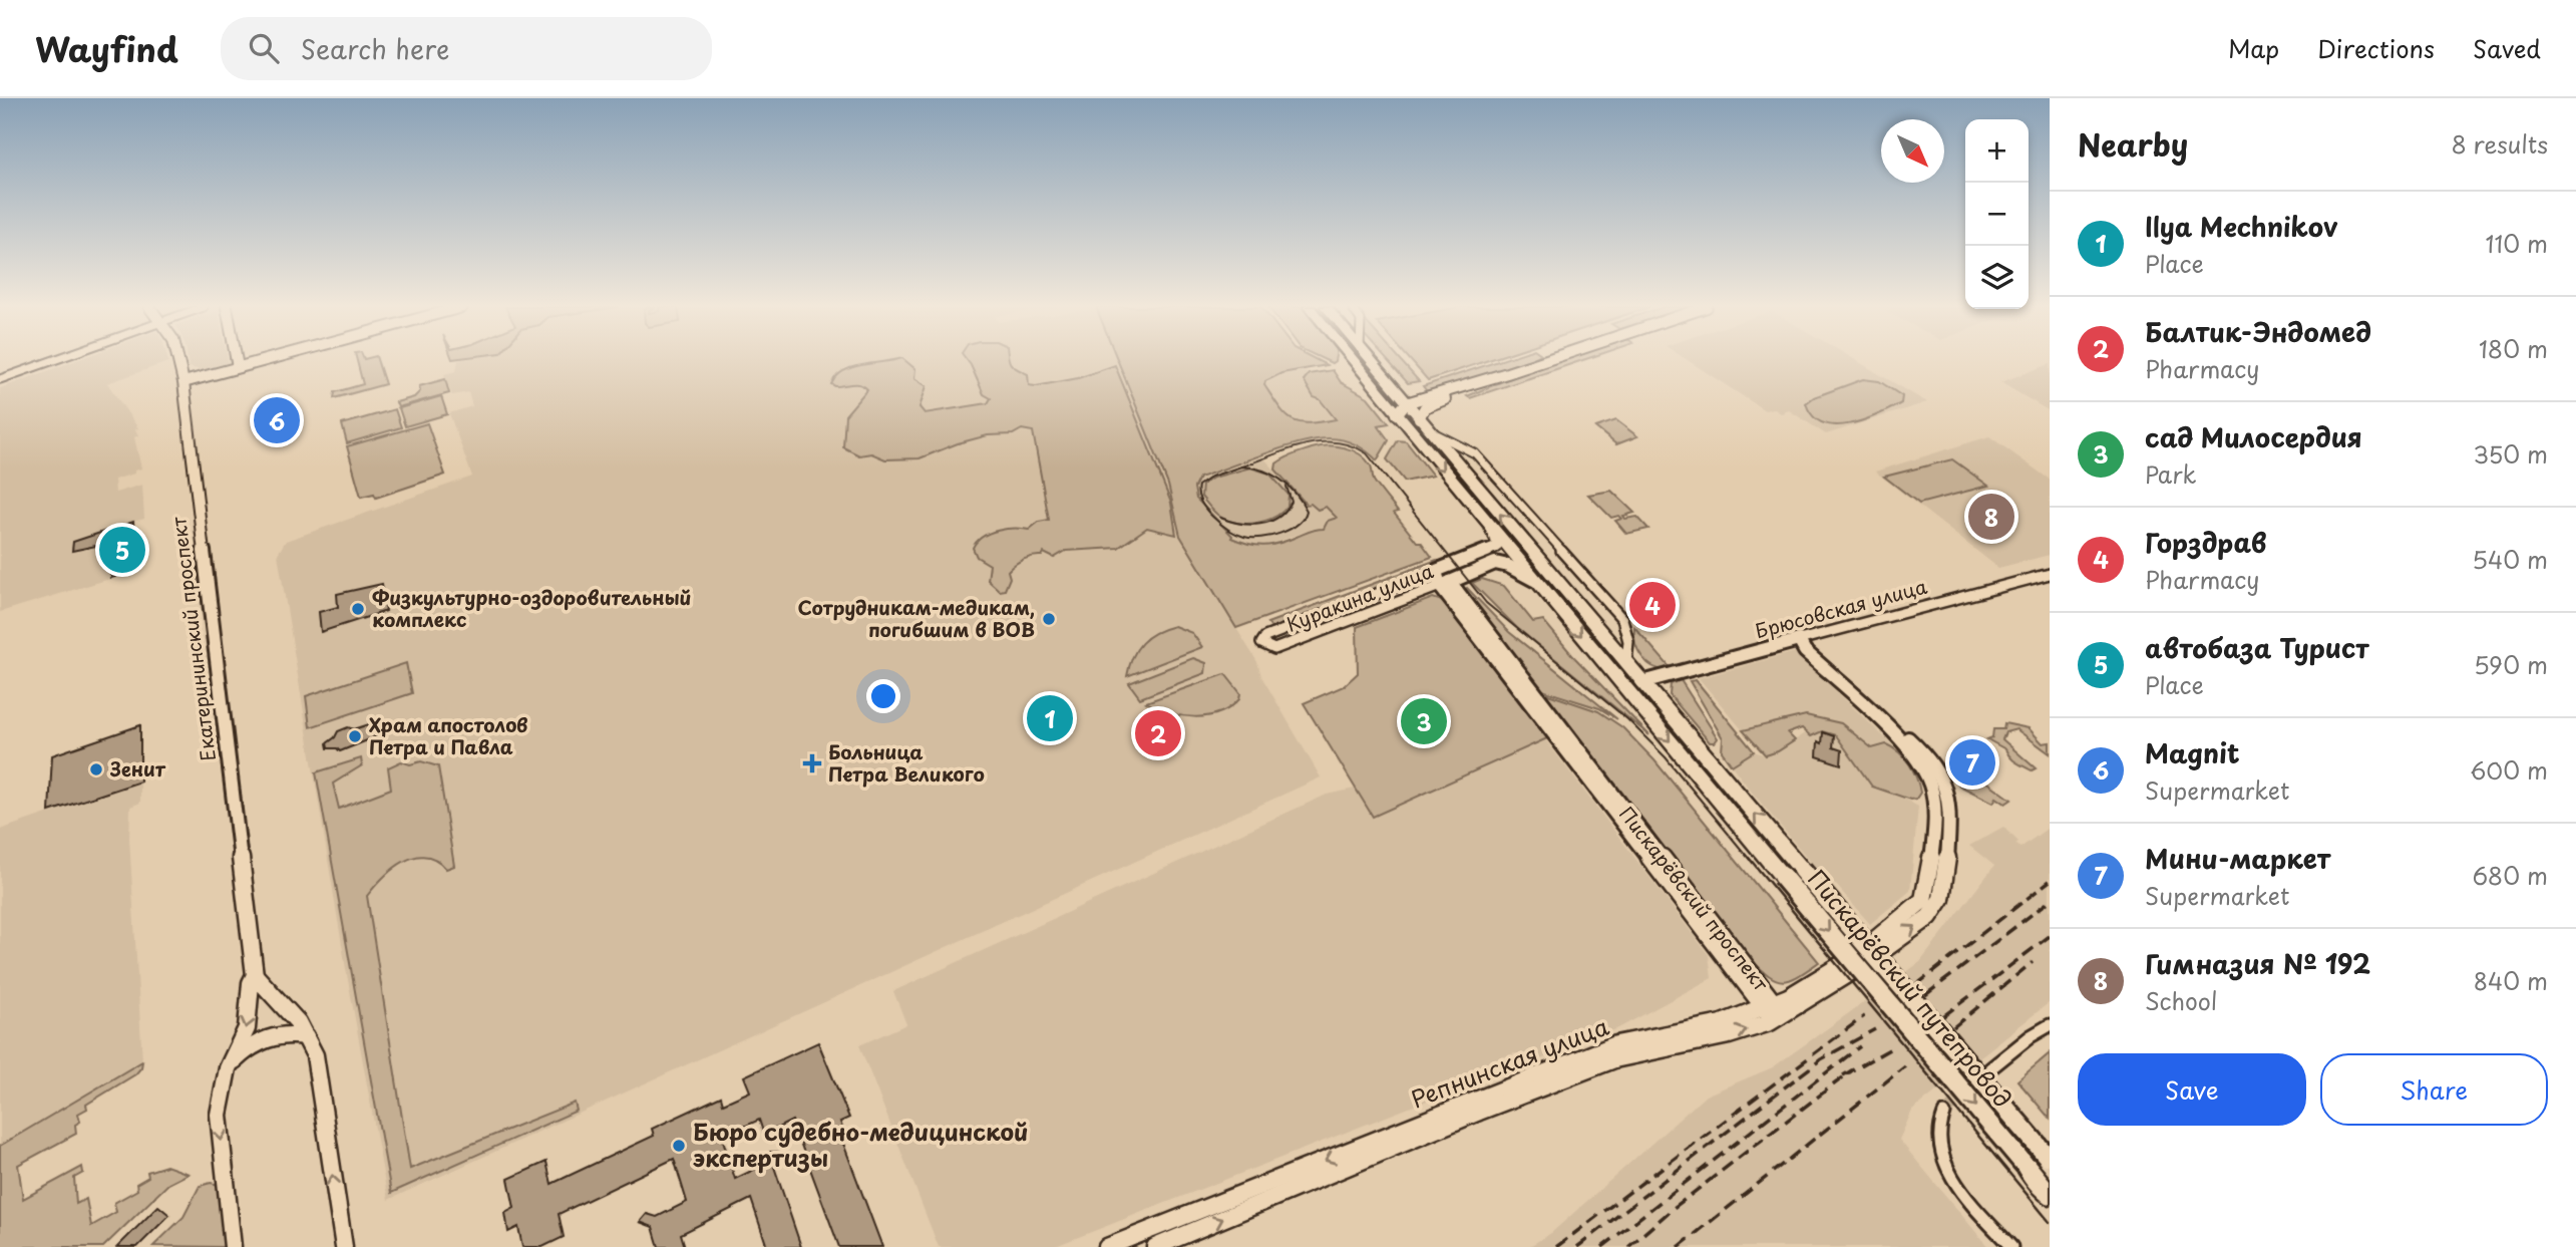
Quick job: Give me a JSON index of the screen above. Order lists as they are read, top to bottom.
{
  "streets": {
    "main road": ["Пискарёвский путепровод"],
    "street": [
      "Куракина улица",
      "Брюсовская улица",
      "Екатерининский проспект",
      "Пискарёвский проспект",
      "Репнинская улица"
    ]
  },
  "crossings": [
    ["Куракина улица", "Пискарёвский проспект"],
    ["Куракина улица", "Пискарёвский путепровод"],
    ["Брюсовская улица", "Пискарёвский путепровод"],
    ["Брюсовская улица", "Репнинская улица"],
    ["Пискарёвский проспект", "Репнинская улица"]
  ],
  "places": {
    "other": [
      "Физкультурно-оздоровительный комплекс",
      "Сотрудникам-медикам, погибшим в ВОВ",
      "Храм апостолов Петра и Павла",
      "Зенит",
      "Бюро судебно-медицинской экспертизы"
    ],
    "health": ["Больница Петра Великого"]
  },
  "north": "bottom right",
  "page": {
    "header": "Wayfind",
    "search": "Search here",
    "nav": ["Map", "Directions", "Saved"],
    "heading": ["Nearby", "8 results"],
    "map_buttons": ["+", "−"],
    "list": [
      {
        "mark": "1",
        "name": "Ilya Mechnikov",
        "note": "Place",
        "value": "110 m"
      },
      {
        "mark": "2",
        "name": "Балтик-Эндомед",
        "note": "Pharmacy",
        "value": "180 m"
      },
      {
        "mark": "3",
        "name": "сад Милосердия",
        "note": "Park",
        "value": "350 m"
      },
      {
        "mark": "4",
        "name": "Горздрав",
        "note": "Pharmacy",
        "value": "540 m"
      },
      {
        "mark": "5",
        "name": "автобаза Турист",
        "note": "Place",
        "value": "590 m"
      },
      {
        "mark": "6",
        "name": "Magnit",
        "note": "Supermarket",
        "value": "600 m"
      },
      {
        "mark": "7",
        "name": "Мини-маркет",
        "note": "Supermarket",
        "value": "680 m"
      },
      {
        "mark": "8",
        "name": "Гимназия № 192",
        "note": "School",
        "value": "840 m"
      }
    ],
    "pins": [
      "6",
      "8",
      "5",
      "4",
      "1",
      "3",
      "2",
      "7"
    ],
    "buttons": ["Save", "Share"]
  }
}
